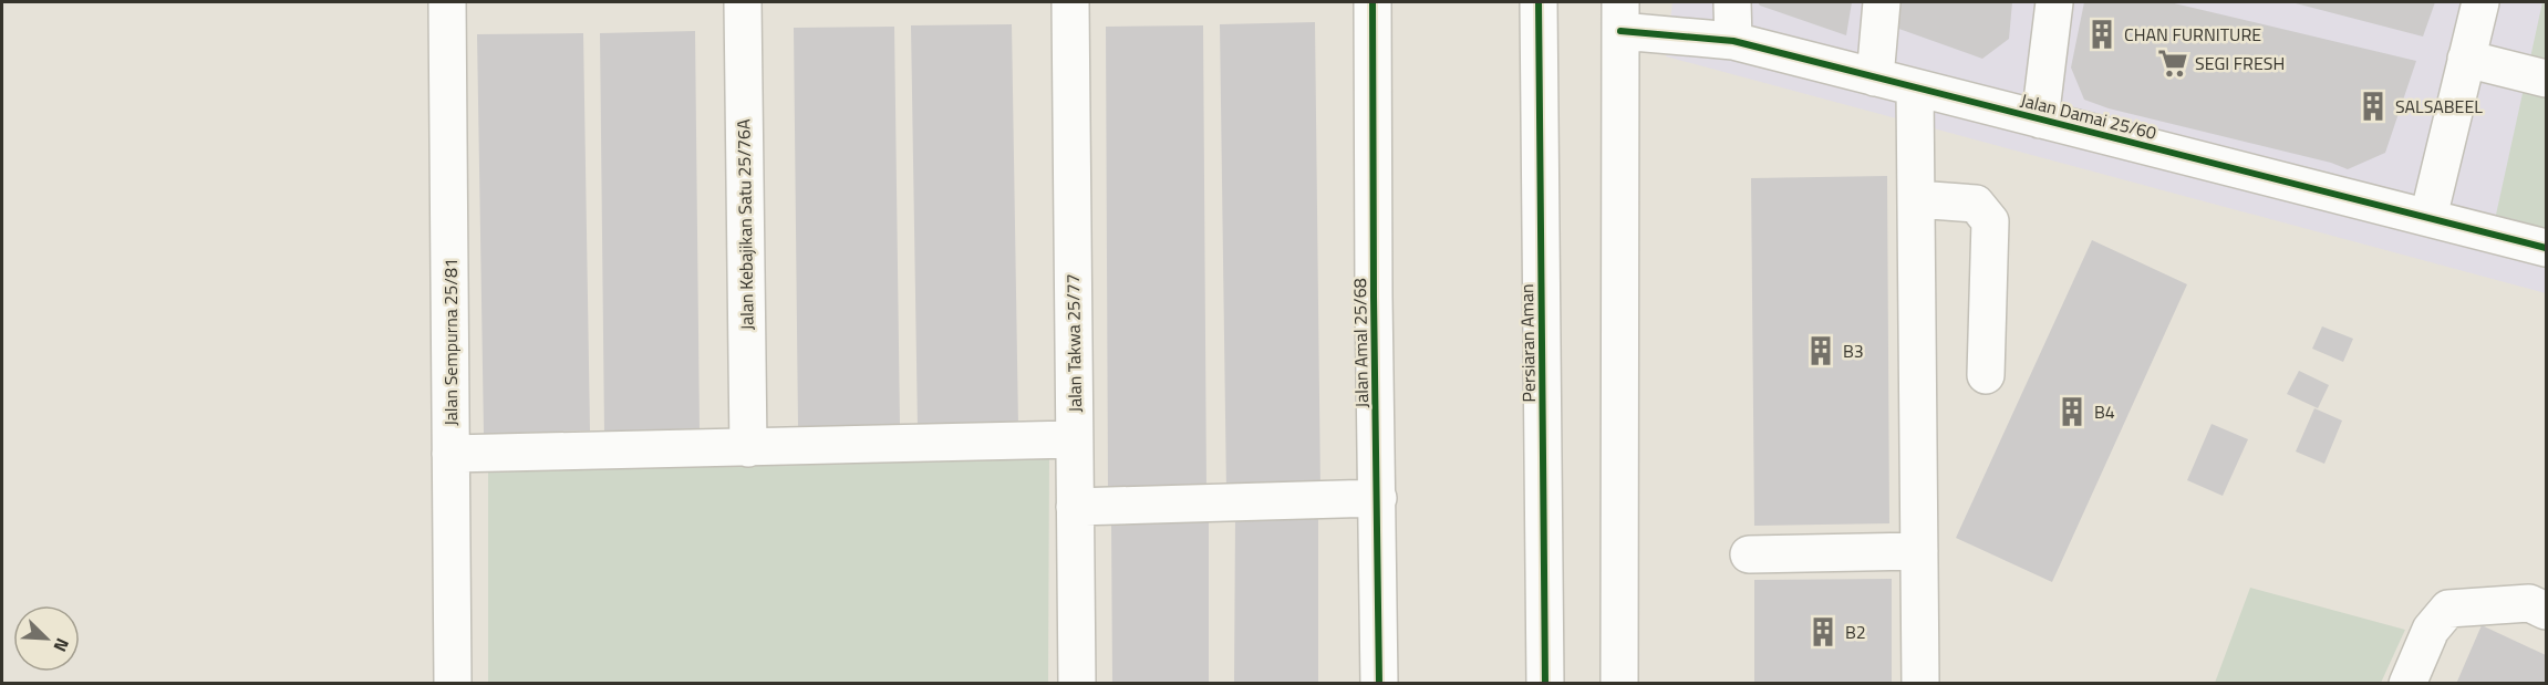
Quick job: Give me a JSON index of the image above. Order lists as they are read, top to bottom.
{
  "streets": {
    "street": [
      "Jalan Damai 25/60",
      "Jalan Kebajikan Satu 25/76A",
      "Jalan Sempurna 25/81",
      "Jalan Takwa 25/77",
      "Jalan Amal 25/68",
      "Persiaran Aman"
    ]
  },
  "places": {
    "building": [
      "CHAN FURNITURE",
      "SALSABEEL",
      "B3",
      "B4",
      "B2"
    ],
    "supermarket": ["SEGI FRESH"]
  },
  "north": "bottom right"
}
